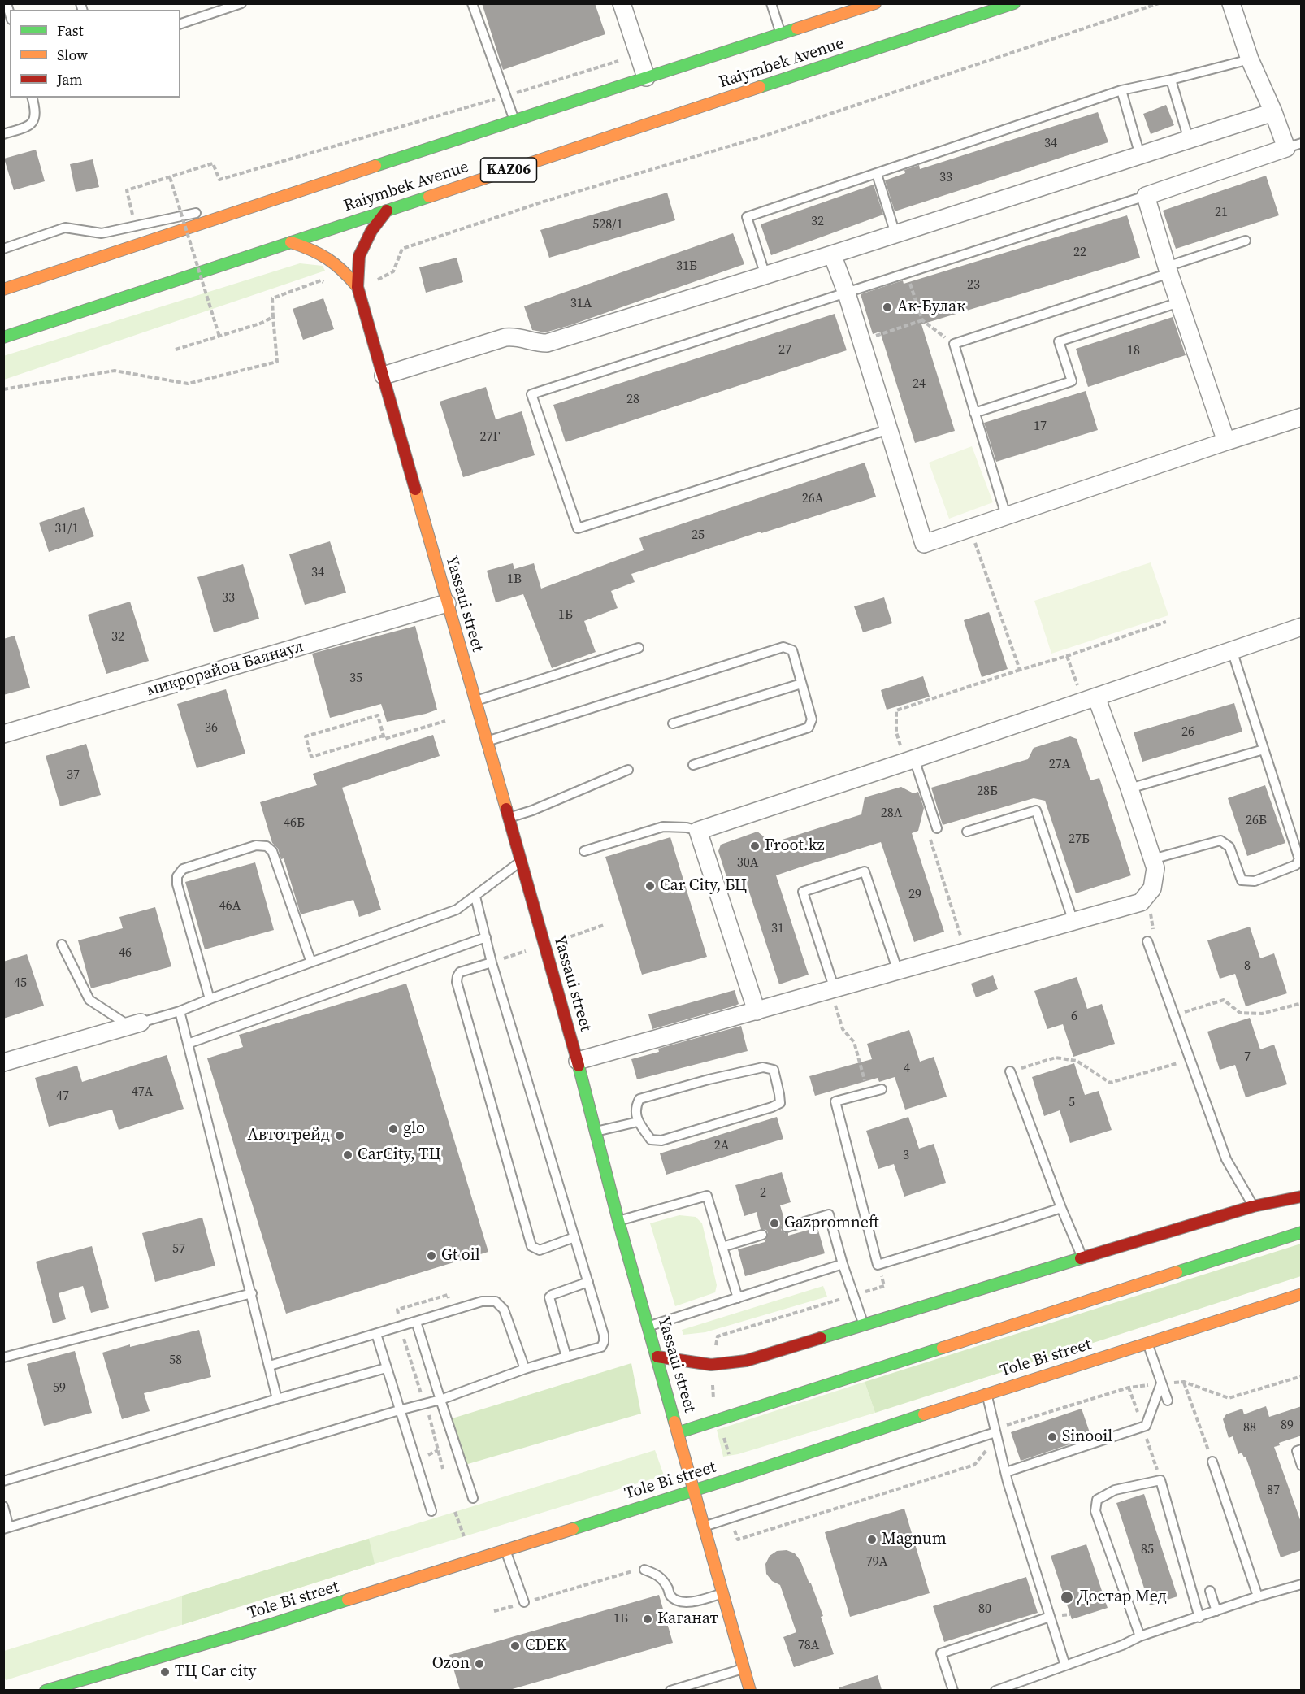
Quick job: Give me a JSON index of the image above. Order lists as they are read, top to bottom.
{
  "streets": {
    "main road": [
      "Raiymbek Avenue",
      "KАZ06",
      "Yassaui street",
      "Tole Bi street"
    ],
    "street": ["микрорайон Баянаул"]
  },
  "crossings": [
    ["Yassaui street", "микрорайон Баянаул"],
    ["Yassaui street", "Tole Bi street"]
  ],
  "places": [
    "Ак-Булак",
    "Froot.kz",
    "Car City, БЦ",
    "glo",
    "Автотрейд",
    "CarCity, ТЦ",
    "Gazpromneft",
    "Gt oil",
    "Sinooil",
    "Magnum",
    "Достар Мед",
    "Каганат",
    "CDEK",
    "Ozon",
    "ТЦ Car city"
  ],
  "house_numbers": [
    "34",
    "33",
    "21",
    "32",
    "528/1",
    "22",
    "31Б",
    "23",
    "31А",
    "27",
    "18",
    "24",
    "28",
    "17",
    "27Г",
    "26А",
    "31/1",
    "25",
    "34",
    "1В",
    "33",
    "1Б",
    "32",
    "35",
    "36",
    "26",
    "27А",
    "37",
    "28Б",
    "28А",
    "26Б",
    "46Б",
    "27Б",
    "30А",
    "29",
    "46А",
    "31",
    "46",
    "8",
    "45",
    "6",
    "7",
    "4",
    "47А",
    "47",
    "5",
    "2А",
    "3",
    "2",
    "57",
    "58",
    "59",
    "89",
    "88",
    "87",
    "85",
    "79А",
    "80",
    "1Б",
    "78А"
  ],
  "legend": ["Fast", "Slow", "Jam"]
}
